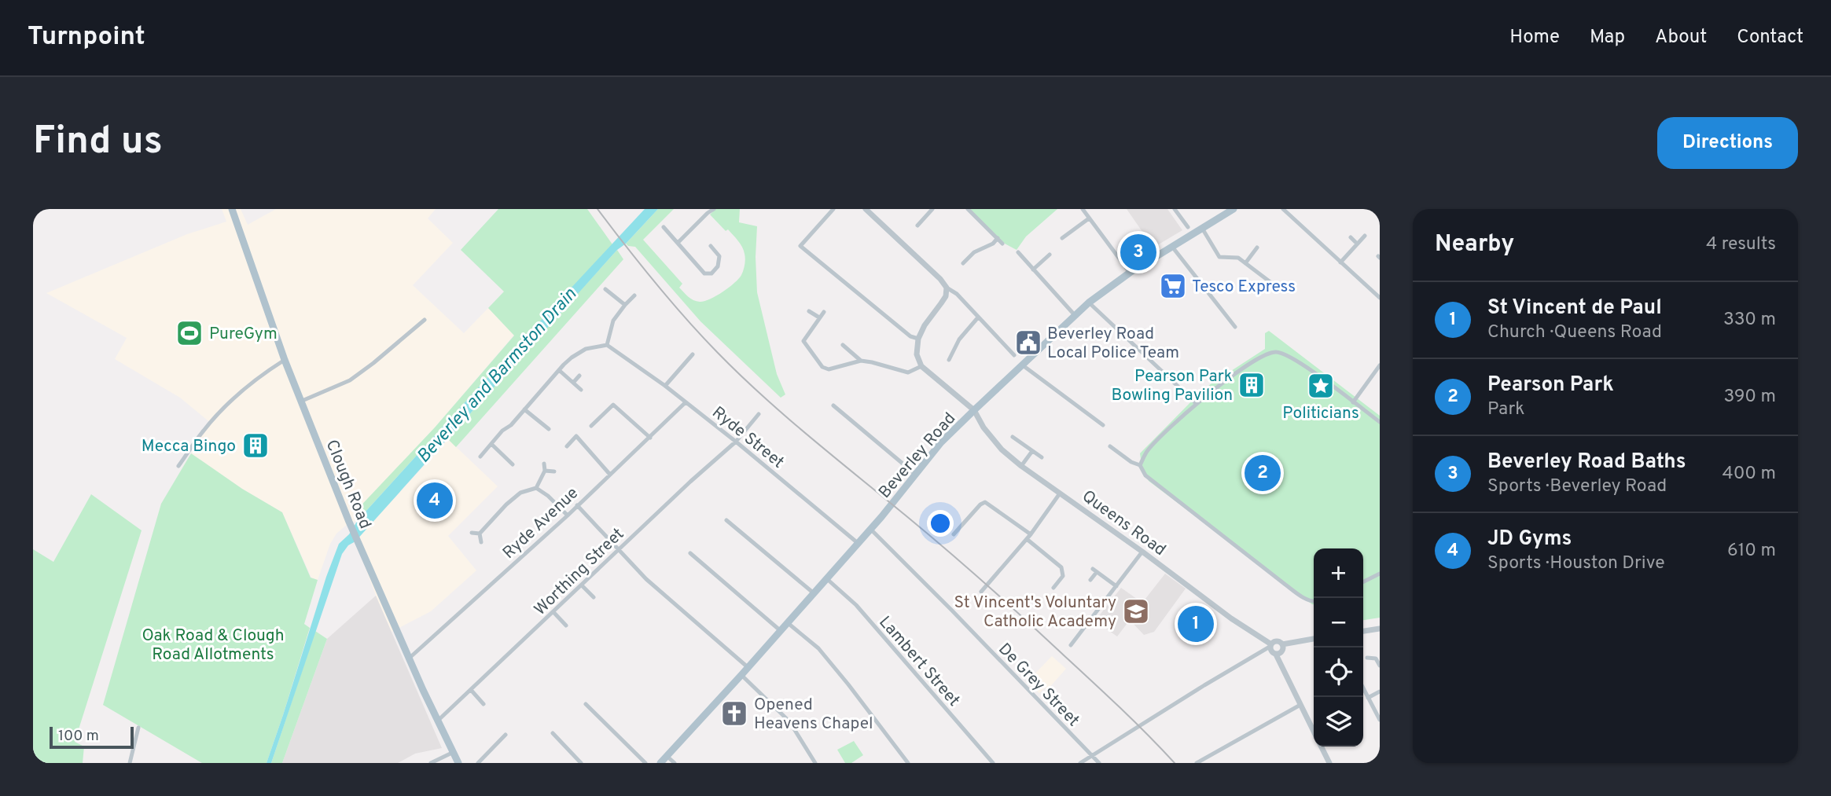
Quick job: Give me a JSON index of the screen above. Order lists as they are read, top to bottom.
{
  "streets": {
    "main road": ["Beverley Road", "Clough Road"],
    "street": [
      "Ryde Street",
      "Ryde Avenue",
      "Queens Road",
      "Worthing Street",
      "Lambert Street",
      "De Grey Street"
    ]
  },
  "crossings": [
    ["Ryde Street", "Beverley Road"],
    ["Ryde Street", "Ryde Avenue"],
    ["Ryde Street", "Worthing Street"],
    ["Beverley Road", "Queens Road"],
    ["Beverley Road", "Lambert Street"],
    ["Beverley Road", "De Grey Street"],
    ["Clough Road", "Ryde Avenue"],
    ["Clough Road", "Worthing Street"]
  ],
  "water": ["Beverley and Barmston Drain"],
  "parks": ["Oak Road & Clough Road Allotments"],
  "places": {
    "supermarket": ["Tesco Express"],
    "sports": ["PureGym"],
    "public building": ["Beverley Road Local Police Team"],
    "building": ["Pearson Park Bowling Pavilion", "Mecca Bingo"],
    "place": ["Politicians"],
    "school or university": ["St Vincent's Voluntary Catholic Academy"],
    "church": ["Opened Heavens Chapel"]
  },
  "scale_bar": "100 m",
  "page": {
    "header": "Turnpoint",
    "nav": [
      "Home",
      "Map",
      "About",
      "Contact"
    ],
    "buttons": "Directions",
    "title": "Find us",
    "heading": ["Nearby", "4 results"],
    "pins": [
      "3",
      "2",
      "4",
      "1"
    ],
    "list": [
      {
        "mark": "1",
        "name": "St Vincent de Paul",
        "note": "Church · Queens Road",
        "value": "330 m"
      },
      {
        "mark": "2",
        "name": "Pearson Park",
        "note": "Park",
        "value": "390 m"
      },
      {
        "mark": "3",
        "name": "Beverley Road Baths",
        "note": "Sports · Beverley Road",
        "value": "400 m"
      },
      {
        "mark": "4",
        "name": "JD Gyms",
        "note": "Sports · Houston Drive",
        "value": "610 m"
      }
    ],
    "map_buttons": ["+", "−"],
    "scale": "100 m"
  }
}
